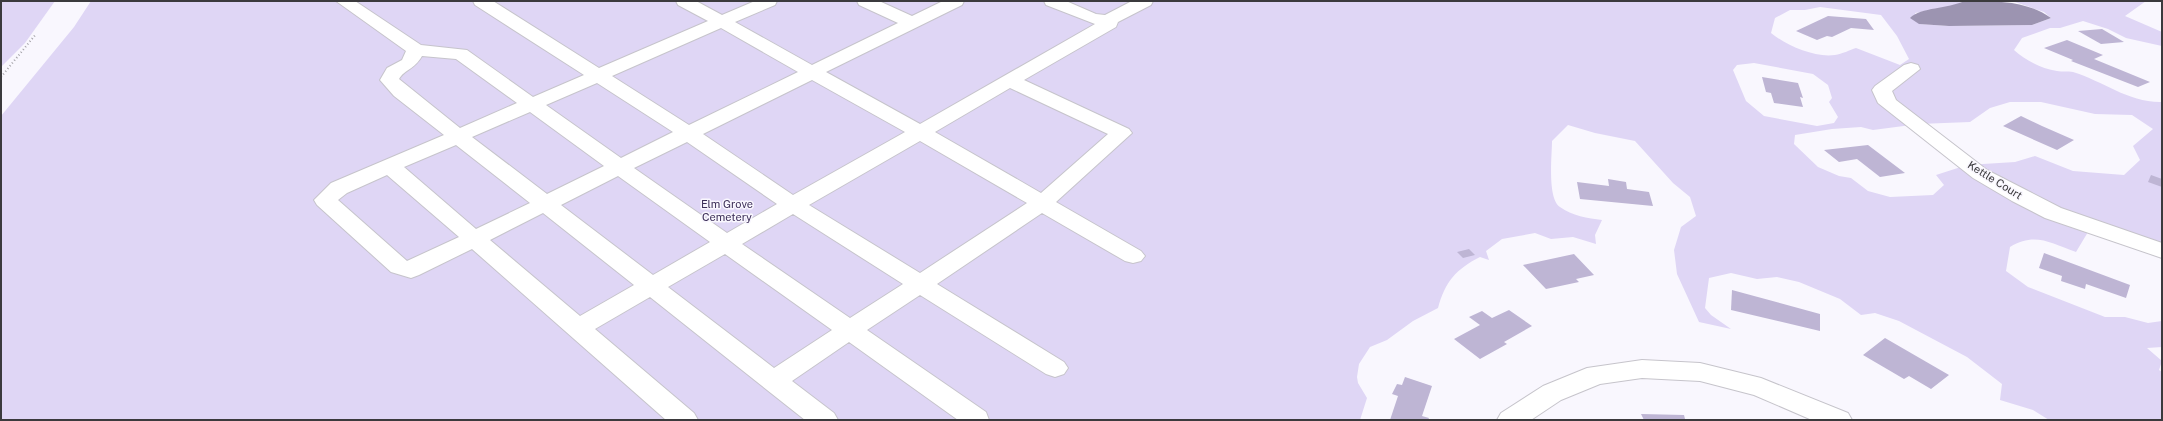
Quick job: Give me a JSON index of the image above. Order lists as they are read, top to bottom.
{
  "streets": {
    "street": ["Kettle Court"]
  },
  "parks": ["Elm Grove Cemetery"]
}
